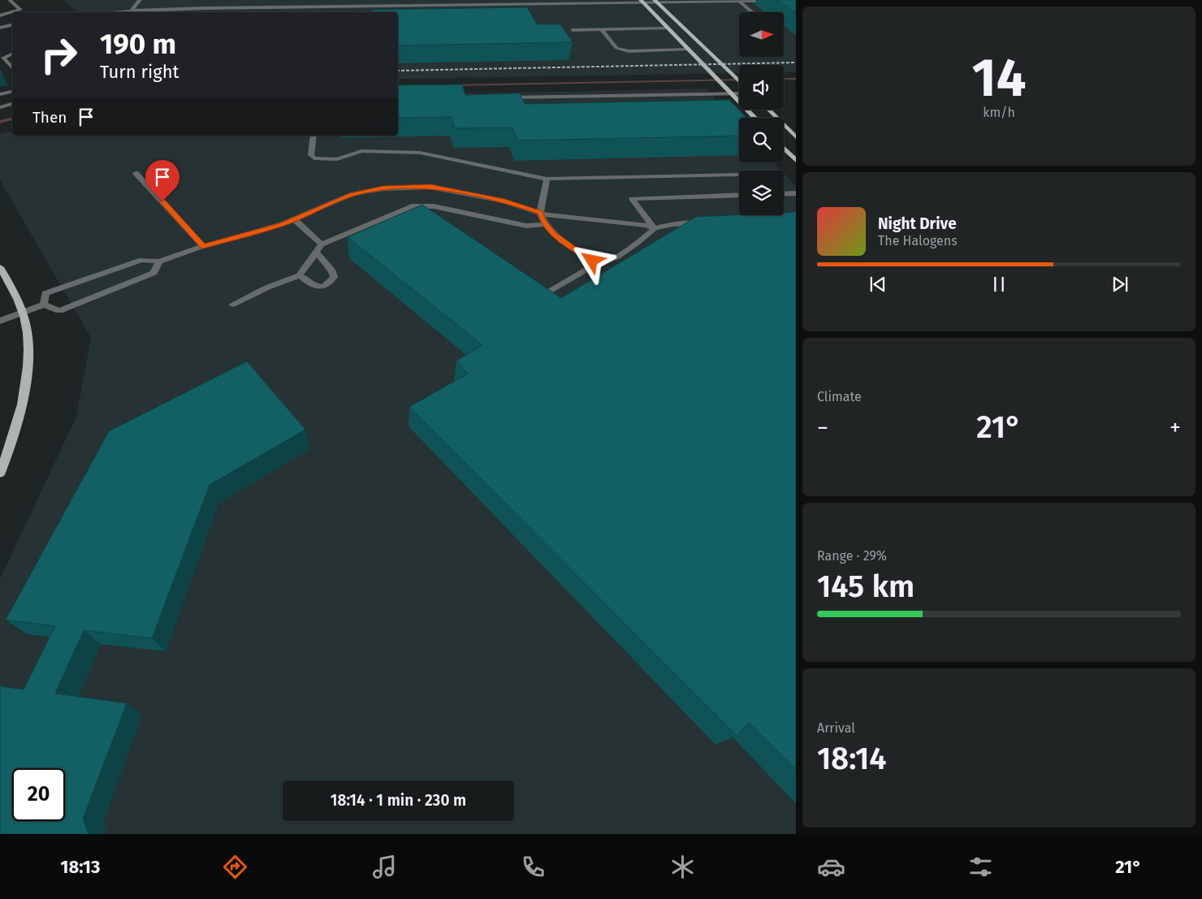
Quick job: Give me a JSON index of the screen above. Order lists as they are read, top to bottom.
{
  "north": "right",
  "page": {
    "tile": [
      ["14", "km/h"],
      "Climate",
      ["Range · 29%", "145 km"],
      ["Arrival", "18:14"]
    ],
    "turn": ["190 m", "Turn right"],
    "then": "Then",
    "song": ["Night Drive", "The Halogens"],
    "heat": ["−", "21°", "+"],
    "limit": "20",
    "trip": "18:14 · 1 min · 230 m",
    "tabs": ["18:13", "21°"]
  }
}
